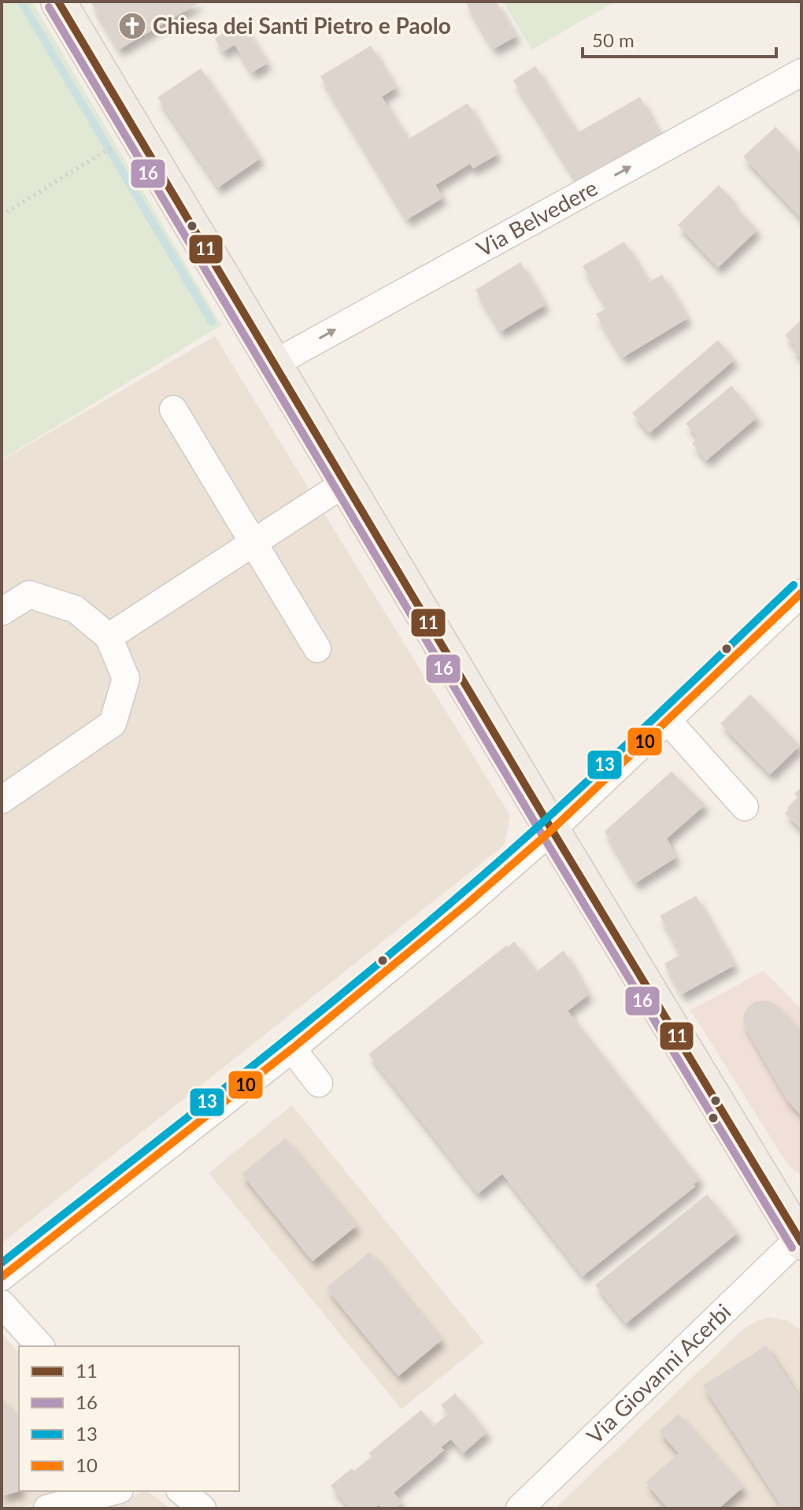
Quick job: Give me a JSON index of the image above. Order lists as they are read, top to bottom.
{
  "streets": {
    "street": ["Via Belvedere", "Via Giovanni Acerbi"]
  },
  "one_way": ["Via Belvedere"],
  "places": {
    "church": ["Chiesa dei Santi Pietro e Paolo"]
  },
  "lines": [
    "transit line 11",
    "transit line 16",
    "transit line 13",
    "transit line 10"
  ],
  "legend": [
    "11",
    "16",
    "13",
    "10"
  ],
  "scale_bar": "50 m"
}
